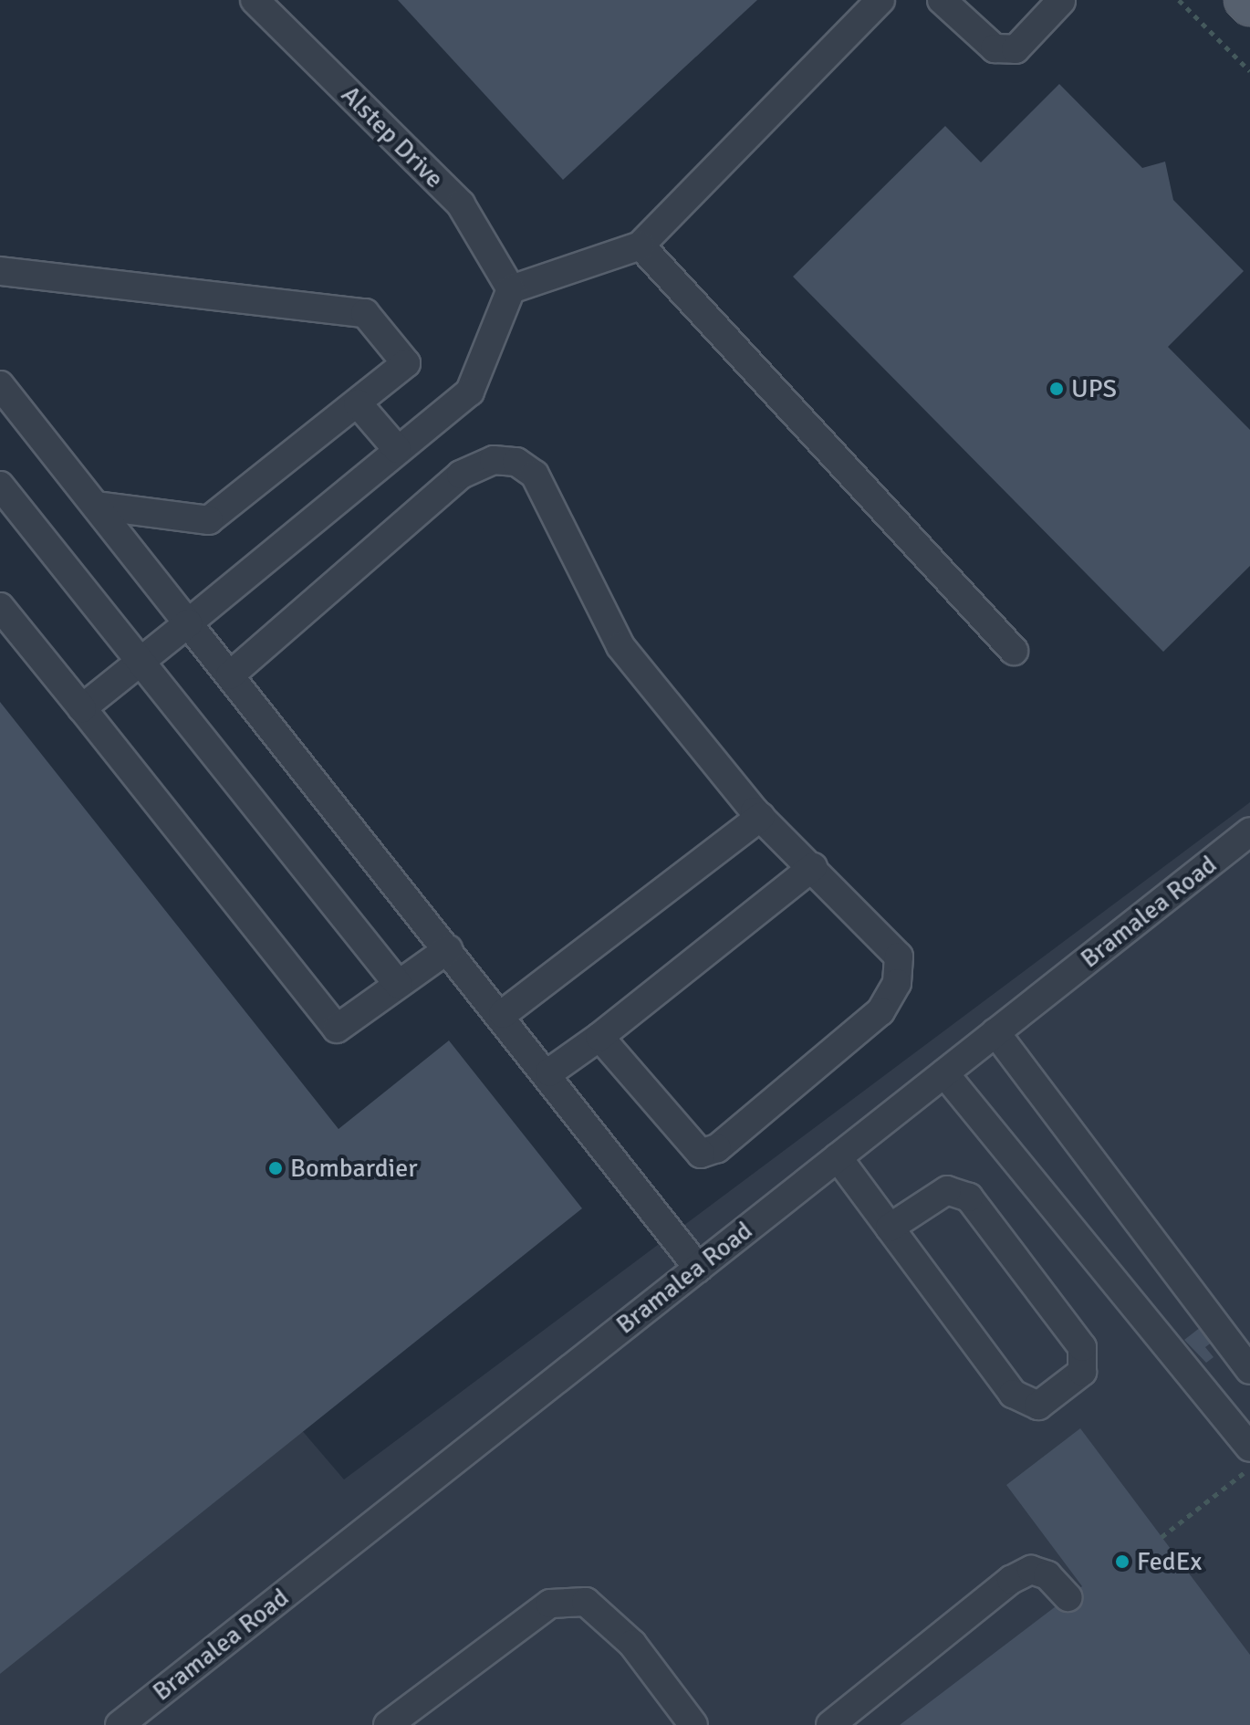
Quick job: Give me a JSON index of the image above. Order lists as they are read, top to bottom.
{
  "streets": {
    "street": ["Alstep Drive", "Bramalea Road"]
  },
  "places": ["UPS", "Bombardier", "FedEx"]
}
